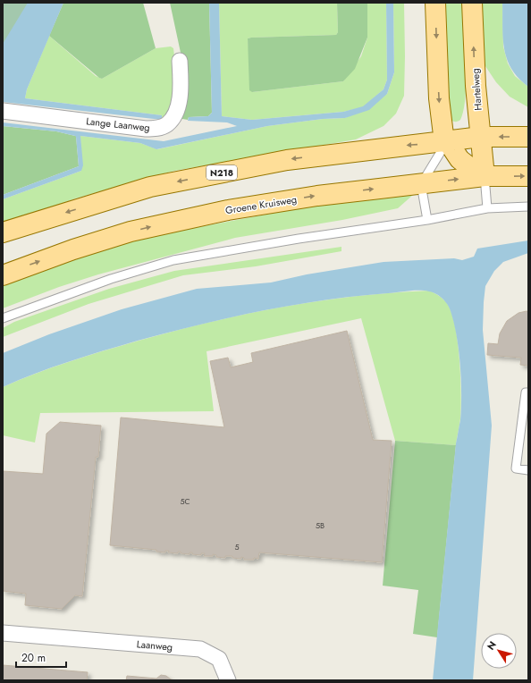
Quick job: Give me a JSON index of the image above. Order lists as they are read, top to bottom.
{
  "streets": {
    "main road": ["Hartelweg", "N218", "Groene Kruisweg"],
    "street": ["Lange Laanweg", "Laanweg"]
  },
  "crossings": [
    ["Hartelweg", "Groene Kruisweg"]
  ],
  "house_numbers": ["5C", "5B", "5"],
  "scale_bar": "20 m",
  "north": "top left"
}
